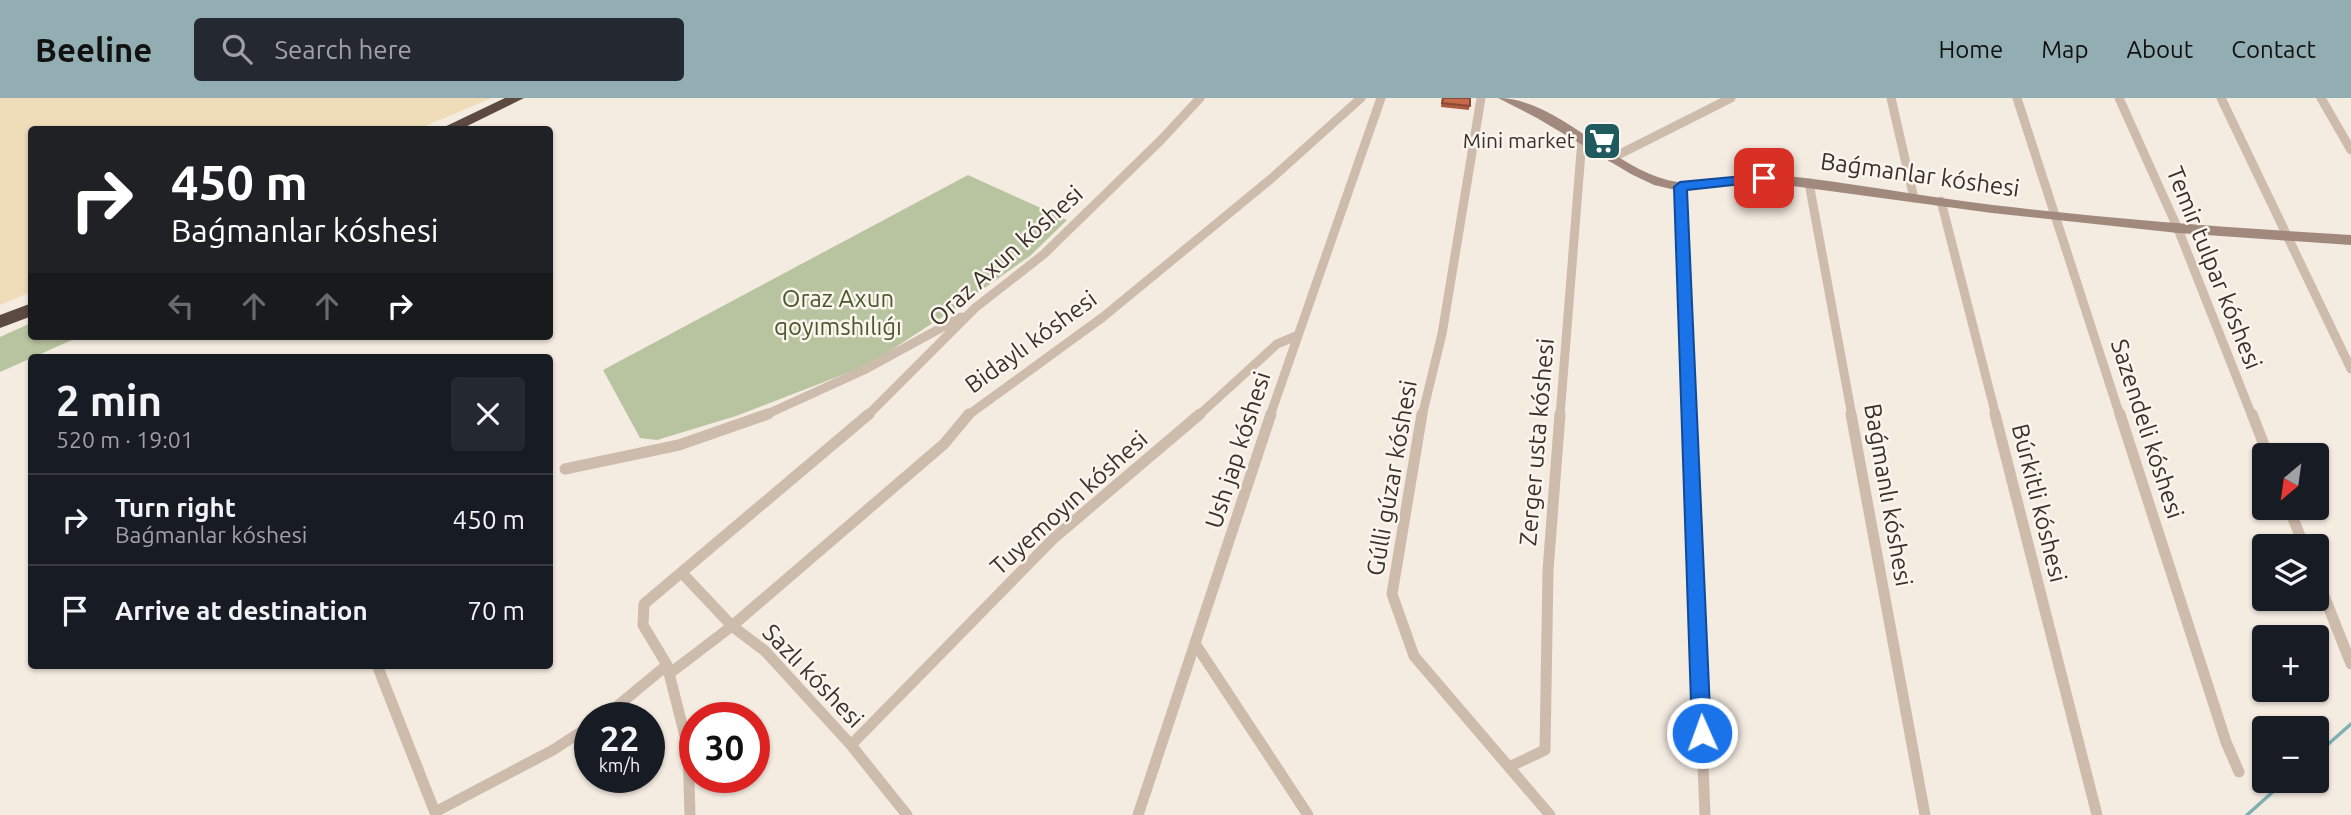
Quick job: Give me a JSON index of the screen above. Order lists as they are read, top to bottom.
{
  "streets": {
    "street": [
      "Baǵmanlar kóshesi",
      "Oraz Axun kóshesi",
      "Temir tulpar kóshesi",
      "Bidaylı kóshesi",
      "Sazendeli kóshesi",
      "Zerger usta kóshesi",
      "Ush jap kóshesi",
      "Gúlli gúzar kóshesi",
      "Baǵmanlı kóshesi",
      "Tuyemoyın kóshesi",
      "Búrkitli kóshesi",
      "Sazlı kóshesi"
    ]
  },
  "crossings": [
    ["Baǵmanlar kóshesi", "Temir tulpar kóshesi"],
    ["Baǵmanlar kóshesi", "Sazendeli kóshesi"],
    ["Baǵmanlar kóshesi", "Zerger usta kóshesi"],
    ["Baǵmanlar kóshesi", "Baǵmanlı kóshesi"],
    ["Baǵmanlar kóshesi", "Búrkitli kóshesi"],
    ["Oraz Axun kóshesi", "Bidaylı kóshesi"],
    ["Oraz Axun kóshesi", "Sazlı kóshesi"],
    ["Bidaylı kóshesi", "Sazlı kóshesi"],
    ["Zerger usta kóshesi", "Gúlli gúzar kóshesi"],
    ["Ush jap kóshesi", "Tuyemoyın kóshesi"],
    ["Tuyemoyın kóshesi", "Sazlı kóshesi"]
  ],
  "parks": ["Oraz Axun qoyımshılıǵı"],
  "places": {
    "supermarket": ["Mini market"]
  },
  "north": "bottom left",
  "page": {
    "header": "Beeline",
    "search": "Search here",
    "nav": [
      "Home",
      "Map",
      "About",
      "Contact"
    ],
    "turn": ["450 m", "Baǵmanlar kóshesi"],
    "heading": ["2 min", "520 m · 19:01"],
    "map_buttons": ["+", "−"],
    "list": [
      {
        "name": "Turn right",
        "note": "Baǵmanlar kóshesi",
        "value": "450 m"
      },
      {
        "name": "Arrive at destination",
        "value": "70 m"
      }
    ],
    "speed": "22 km/h",
    "limit": "30"
  }
}
